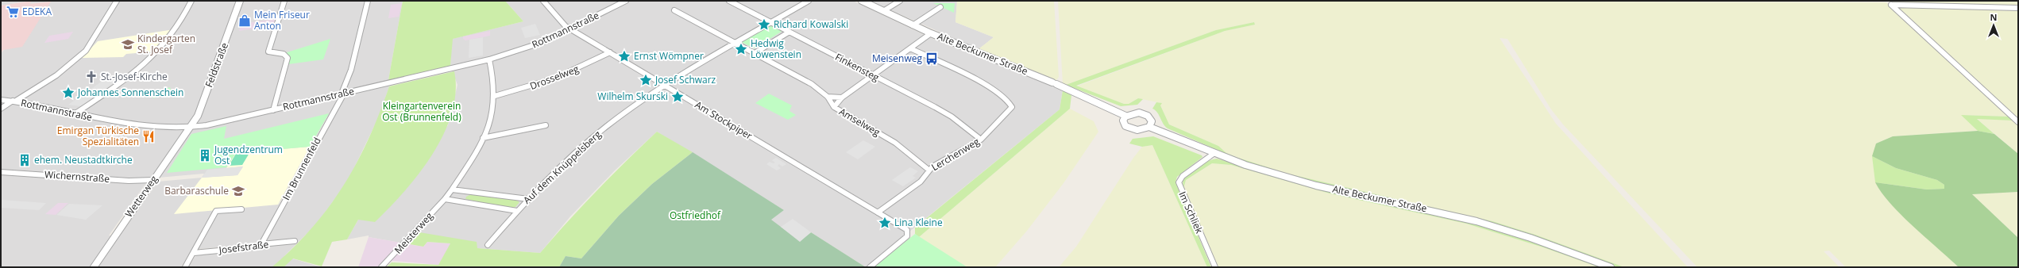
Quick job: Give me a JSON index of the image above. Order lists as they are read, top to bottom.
{
  "streets": {
    "street": [
      "Rottmannstraße",
      "Alte Beckumer Straße",
      "Feldstraße",
      "Finkensteg",
      "Drosselweg",
      "Am Stockpiper",
      "Amselweg",
      "Lerchenweg",
      "Auf dem Knüppelsberg",
      "Im Brunnenfeld",
      "Wichernstraße",
      "Wetterweg",
      "Im Schliek",
      "Meisterweg",
      "Josefstraße"
    ]
  },
  "crossings": [
    ["Rottmannstraße", "Feldstraße"],
    ["Rottmannstraße", "Am Stockpiper"],
    ["Rottmannstraße", "Im Brunnenfeld"],
    ["Rottmannstraße", "Wetterweg"],
    ["Rottmannstraße", "Meisterweg"],
    ["Alte Beckumer Straße", "Im Schliek"],
    ["Feldstraße", "Wetterweg"],
    ["Finkensteg", "Lerchenweg"],
    ["Finkensteg", "Auf dem Knüppelsberg"],
    ["Drosselweg", "Am Stockpiper"],
    ["Drosselweg", "Meisterweg"],
    ["Am Stockpiper", "Lerchenweg"],
    ["Am Stockpiper", "Auf dem Knüppelsberg"],
    ["Amselweg", "Lerchenweg"],
    ["Amselweg", "Auf dem Knüppelsberg"],
    ["Im Brunnenfeld", "Josefstraße"],
    ["Wichernstraße", "Wetterweg"]
  ],
  "parks": ["Kleingartenverein Ost (Brunnenfeld)", "Ostfriedhof"],
  "places": {
    "supermarket": ["EDEKA"],
    "shop": ["Mein Friseur Anton"],
    "place": [
      "Richard Kowalski",
      "Hedwig Löwenstein",
      "Ernst Wömpner",
      "Josef Schwarz",
      "Johannes Sonnenschein",
      "Wilhelm Skurski",
      "Lina Kleine"
    ],
    "school or university": ["Kindergarten St. Josef", "Barbaraschule"],
    "bus stop": ["Meisenweg"],
    "church": ["St.-Josef-Kirche"],
    "restaurant": ["Emirgan Türkische Spezialitäten"],
    "building": ["Jugendzentrum Ost", "ehem. Neustadtkirche"]
  },
  "north": "top"
}
